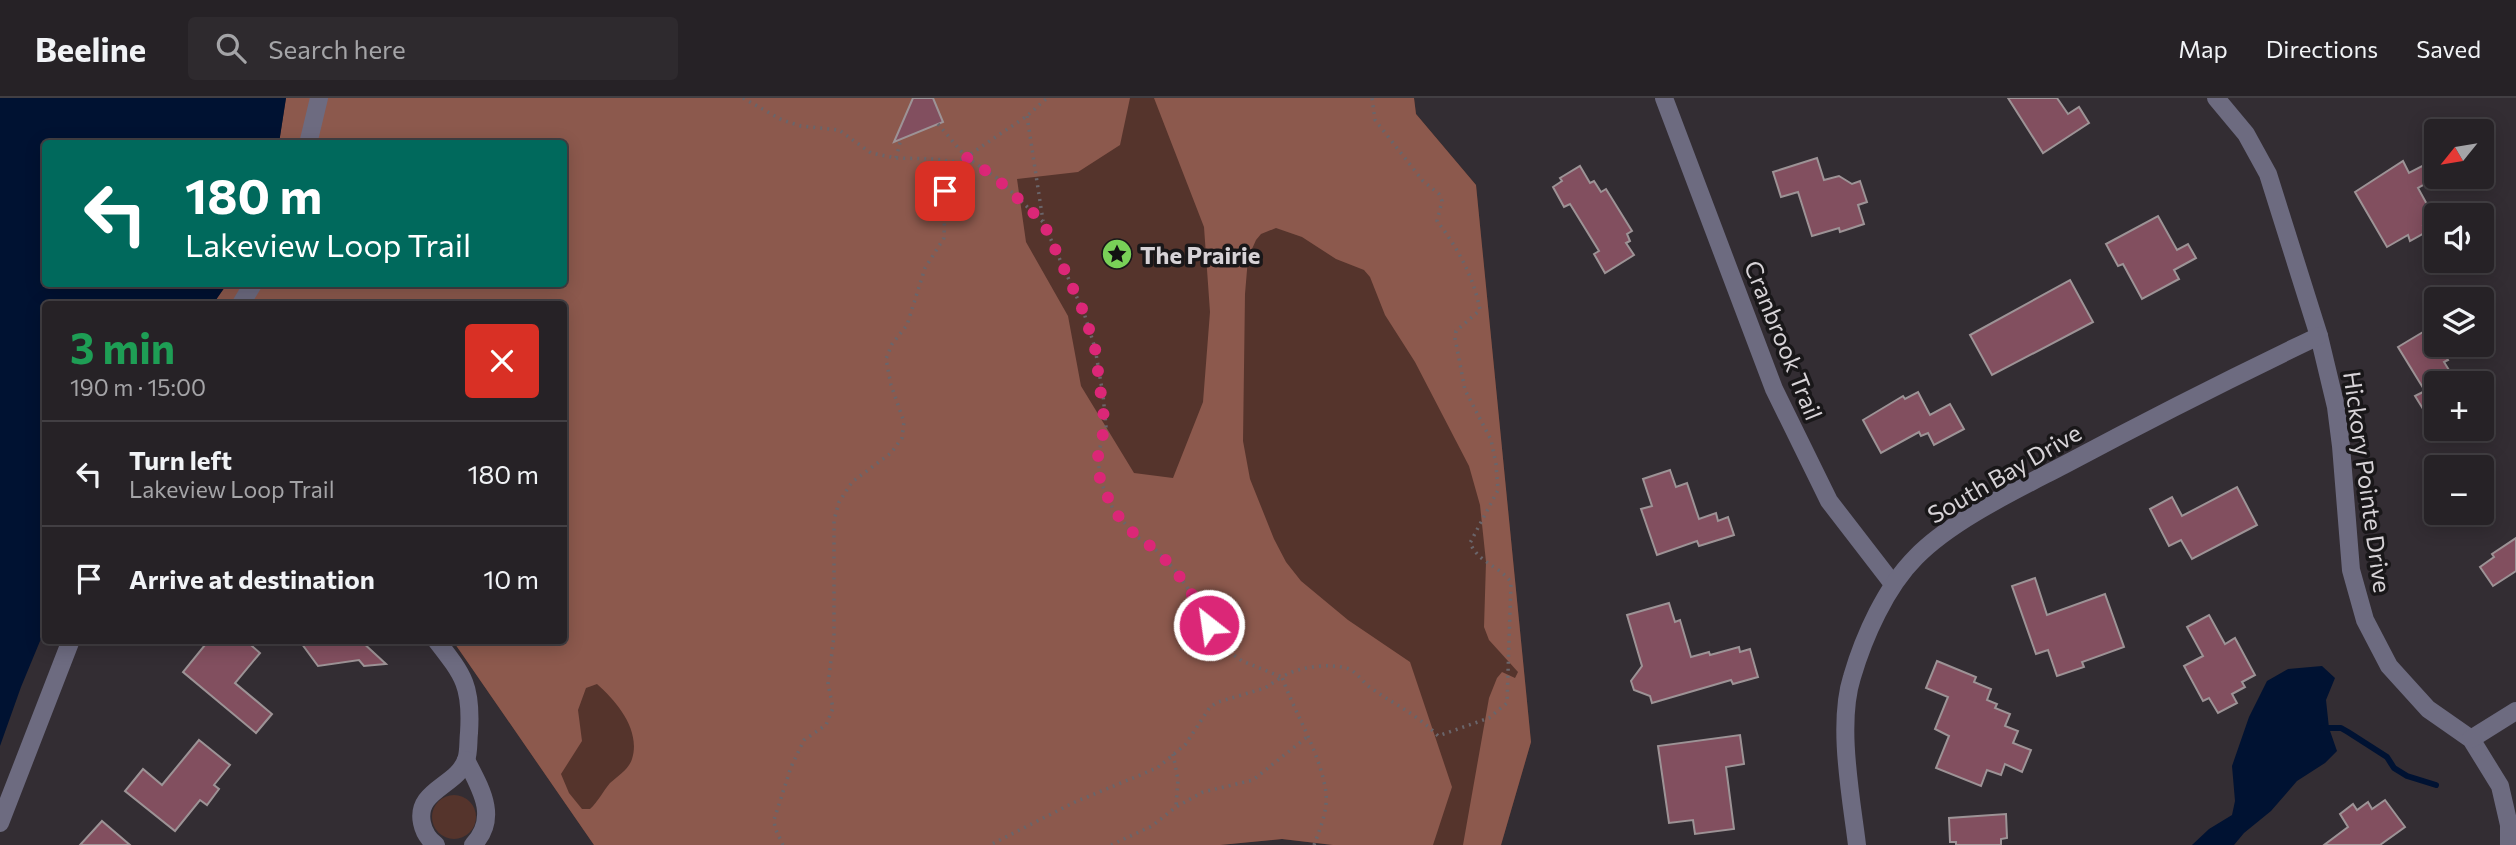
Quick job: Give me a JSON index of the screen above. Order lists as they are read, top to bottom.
{
  "streets": {
    "street": ["Cranbrook Trail", "South Bay Drive", "Hickory Pointe Drive"]
  },
  "crossings": [
    ["Cranbrook Trail", "South Bay Drive"],
    ["South Bay Drive", "Hickory Pointe Drive"]
  ],
  "places": {
    "place": ["The Prairie"]
  },
  "north": "bottom left",
  "page": {
    "header": "Beeline",
    "search": "Search here",
    "nav": ["Map", "Directions", "Saved"],
    "map_buttons": ["+", "−"],
    "turn": ["180 m", "Lakeview Loop Trail"],
    "heading": ["3 min", "190 m · 15:00"],
    "list": [
      {
        "name": "Turn left",
        "note": "Lakeview Loop Trail",
        "value": "180 m"
      },
      {
        "name": "Arrive at destination",
        "value": "10 m"
      }
    ]
  }
}
